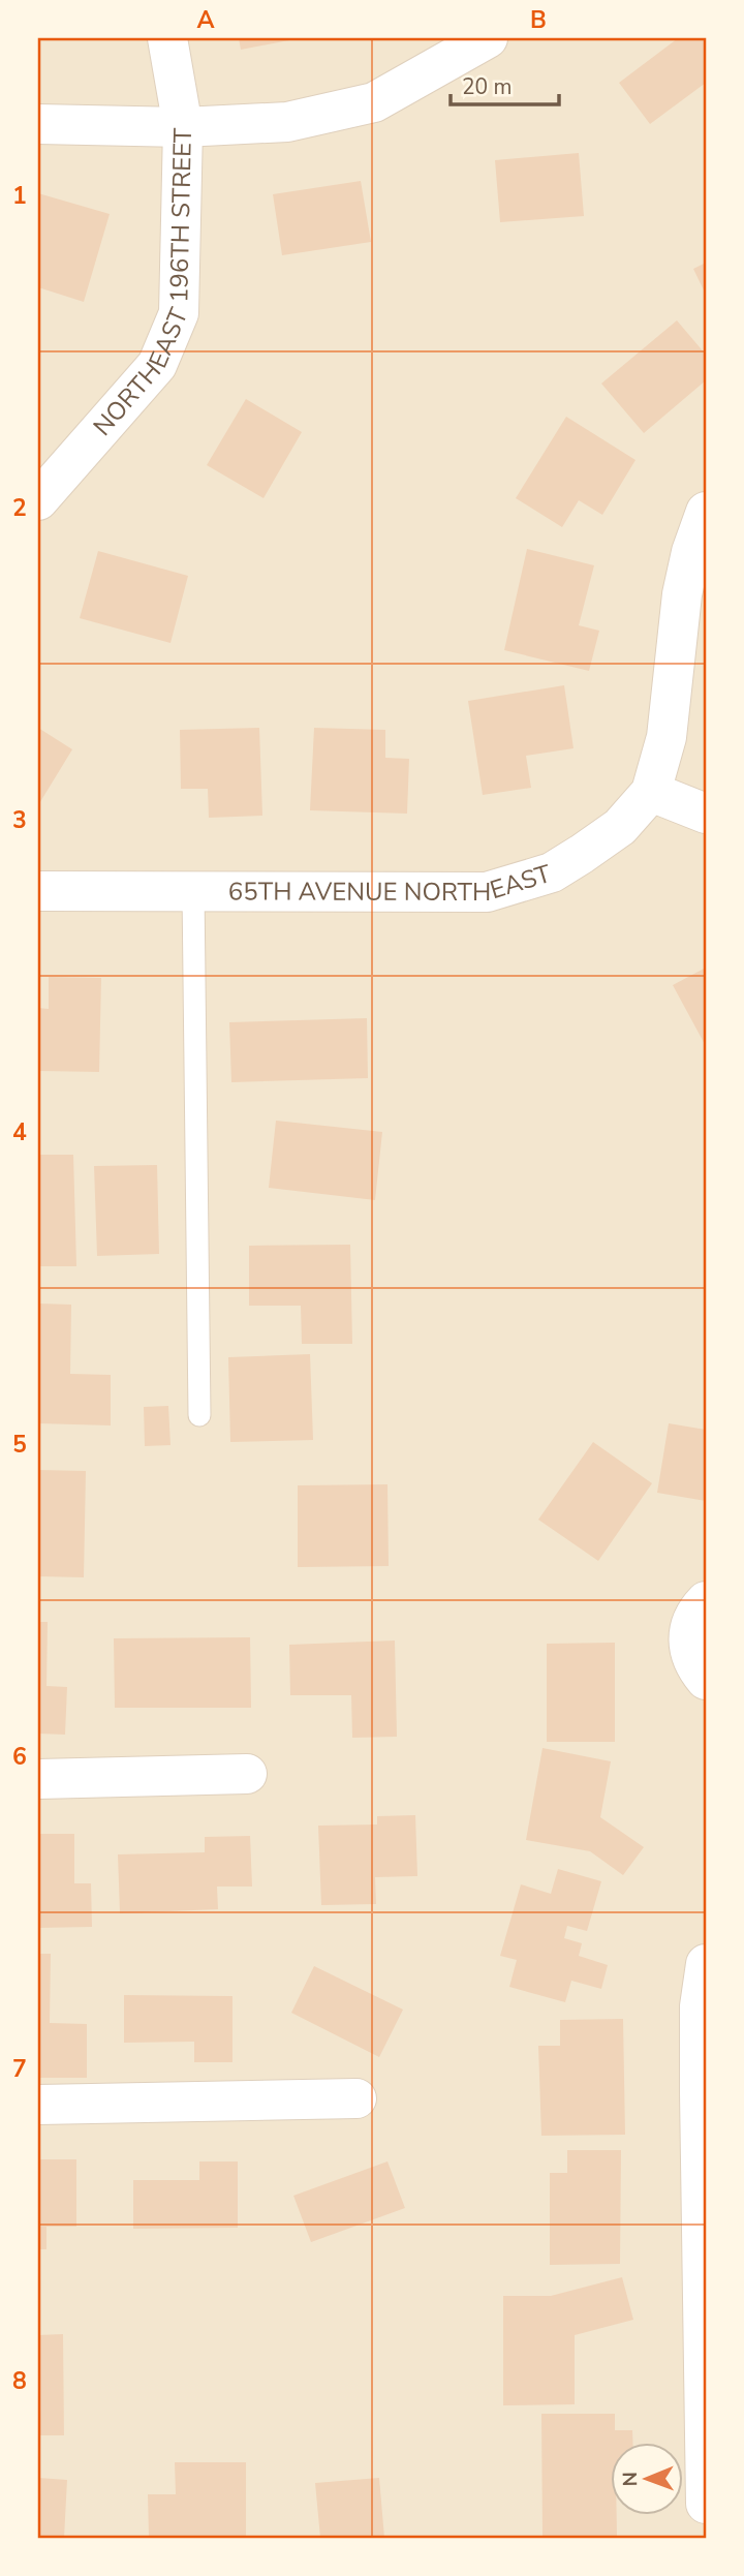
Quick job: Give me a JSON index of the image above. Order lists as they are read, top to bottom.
{
  "streets": {
    "street": ["NORTHEAST 196TH STREET", "65TH AVENUE NORTHEAST"]
  },
  "scale_bar": "20 m",
  "north": "left",
  "grid": {
    "columns": ["A", "B"],
    "rows": [
      "1",
      "2",
      "3",
      "4",
      "5",
      "6",
      "7",
      "8"
    ]
  }
}
